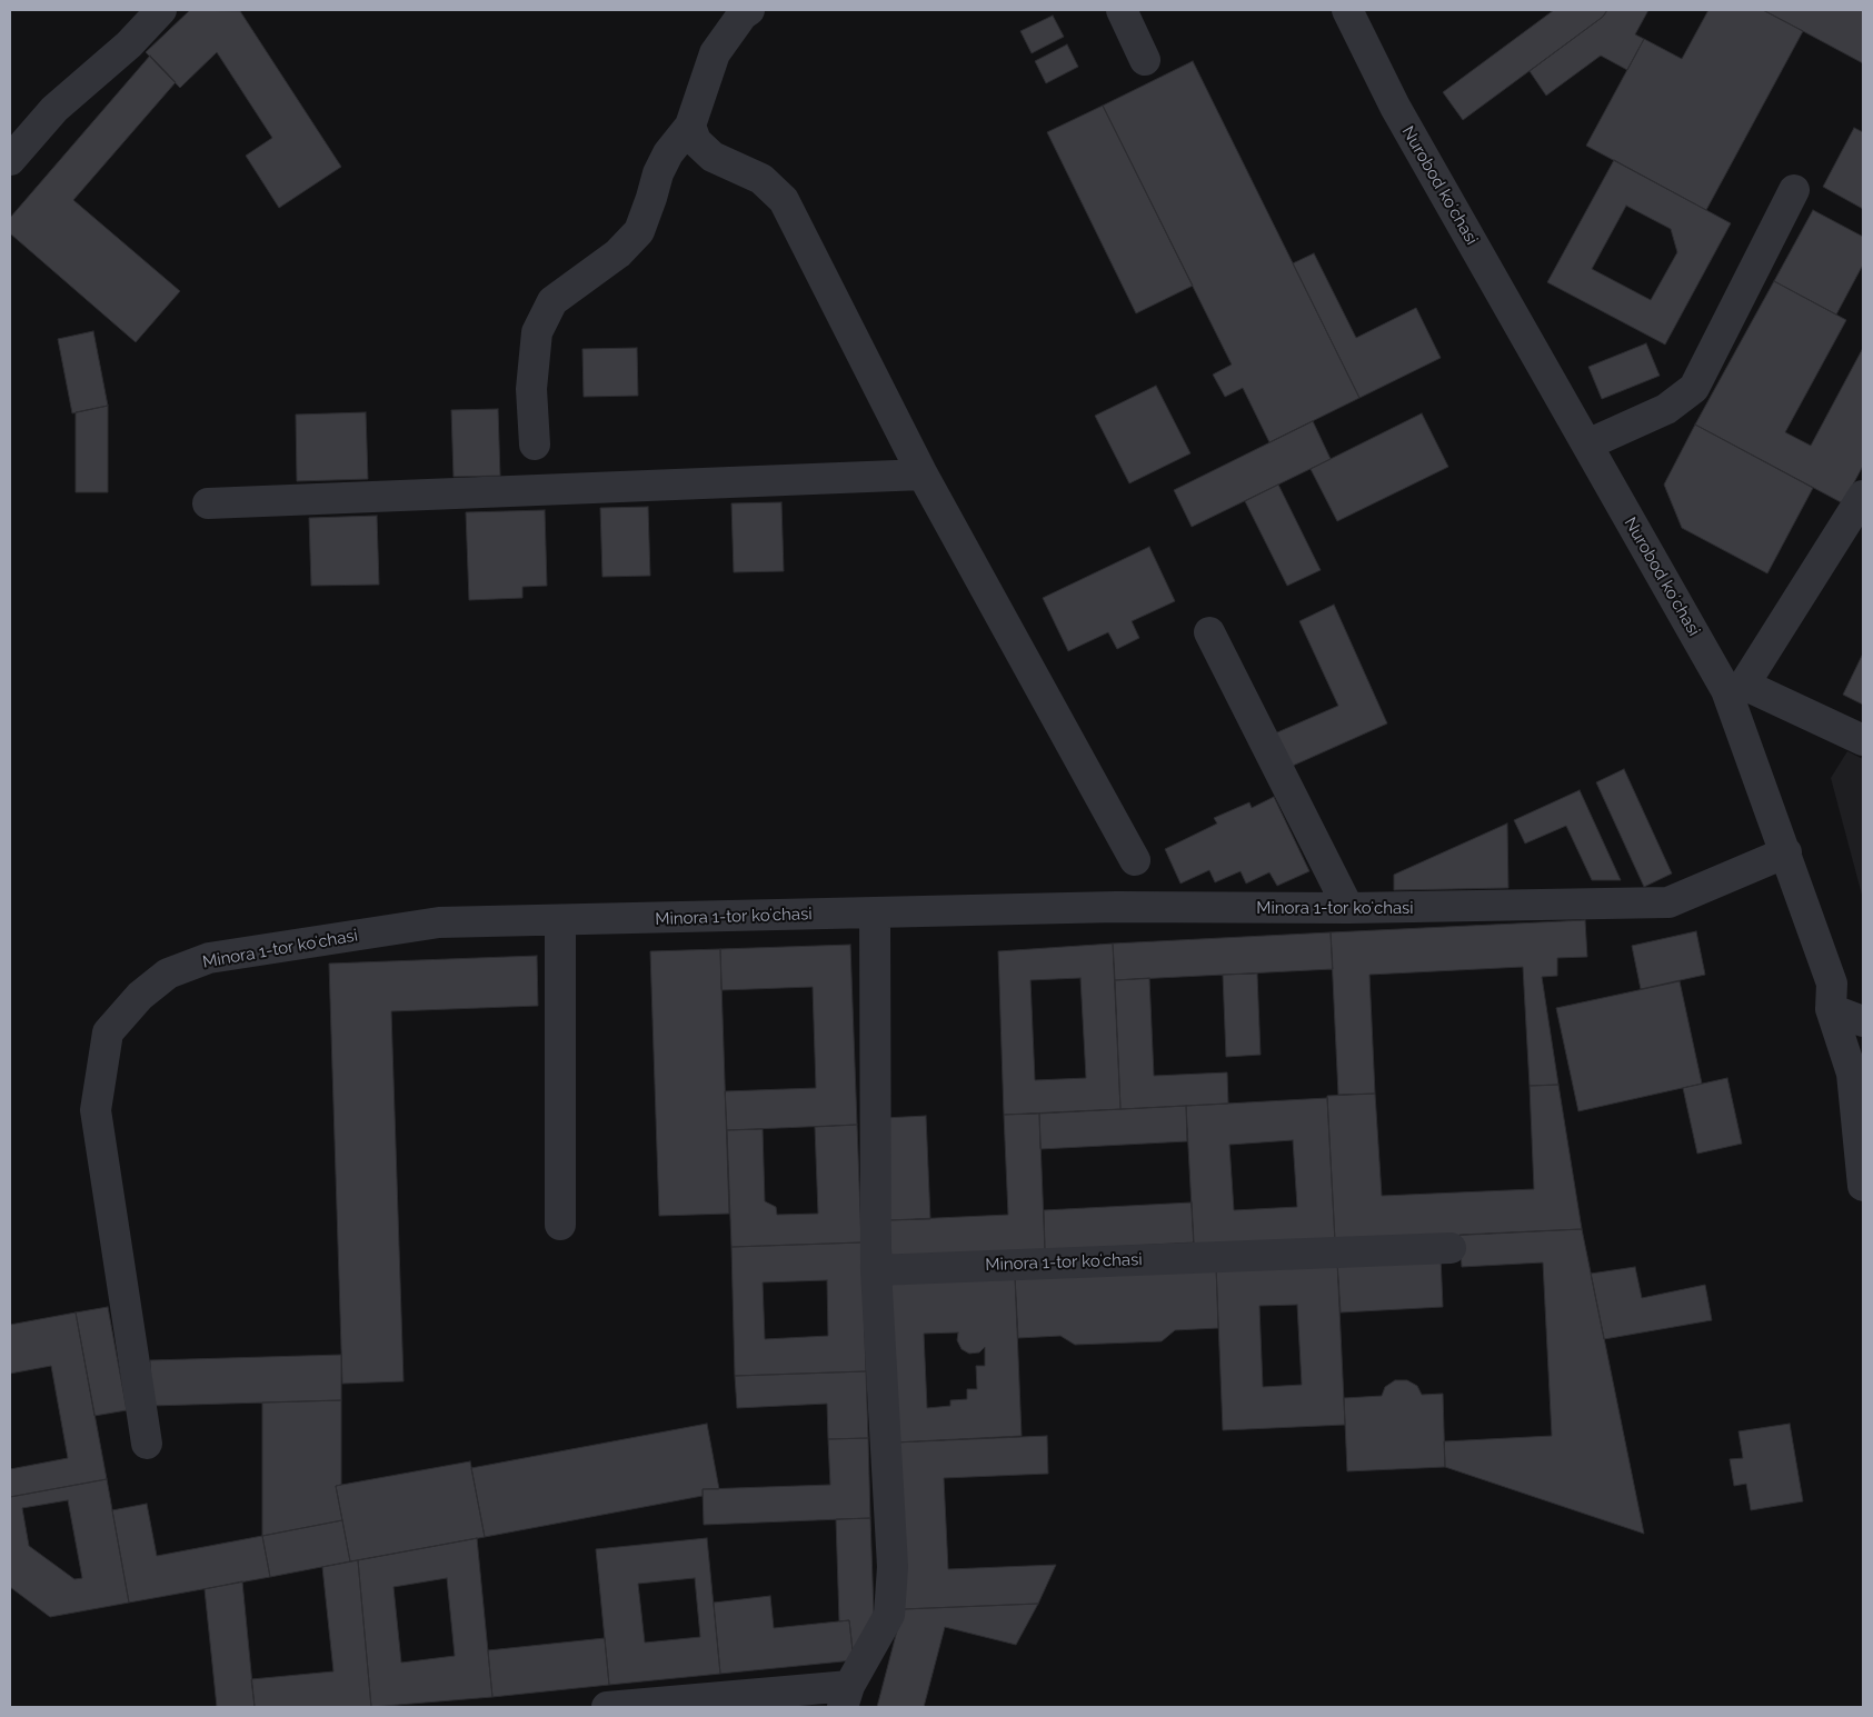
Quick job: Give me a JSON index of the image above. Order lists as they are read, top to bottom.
{
  "streets": {
    "street": ["Nurobod koʻchasi", "Minora 1-tor koʻchasi"]
  },
  "crossings": [
    ["Nurobod koʻchasi", "Minora 1-tor koʻchasi"]
  ]
}
